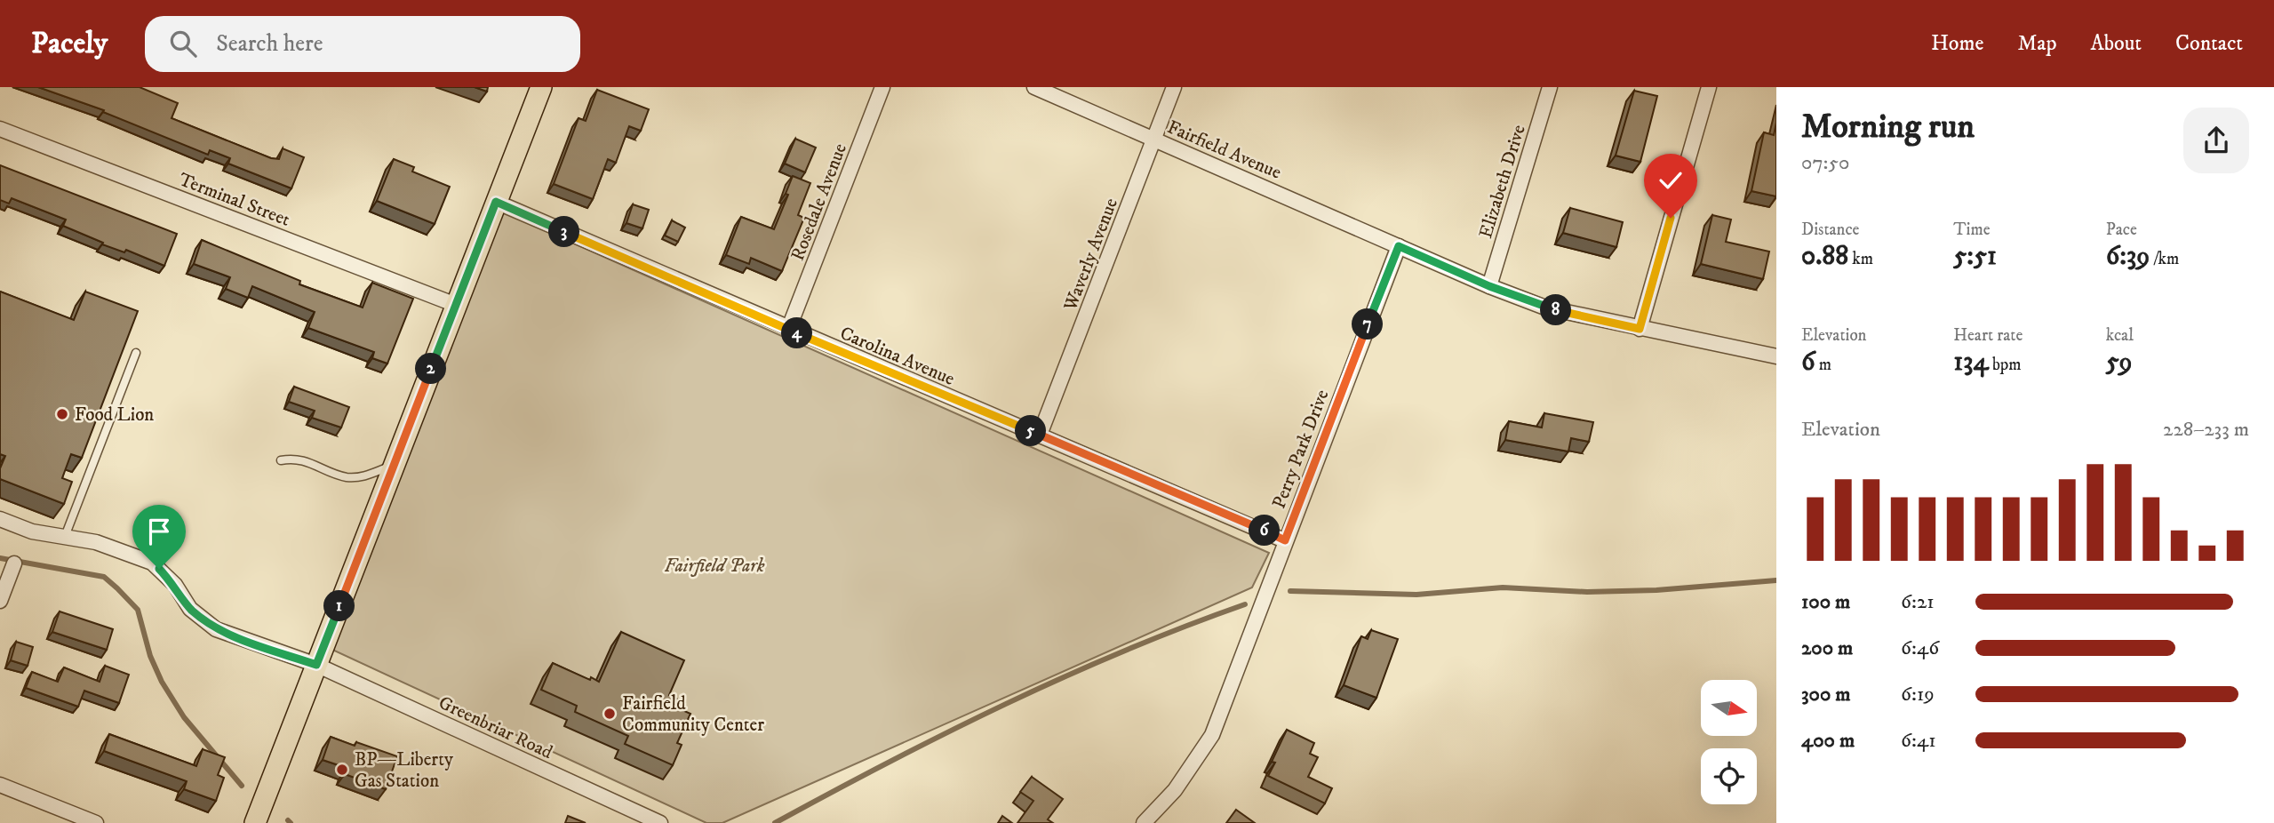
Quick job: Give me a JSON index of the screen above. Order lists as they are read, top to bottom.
{
  "streets": {
    "street": [
      "Fairfield Avenue",
      "Elizabeth Drive",
      "Terminal Street",
      "Rosedale Avenue",
      "Waverly Avenue",
      "Carolina Avenue",
      "Perry Park Drive",
      "Greenbriar Road"
    ]
  },
  "crossings": [
    ["Fairfield Avenue", "Elizabeth Drive"],
    ["Fairfield Avenue", "Waverly Avenue"],
    ["Fairfield Avenue", "Perry Park Drive"],
    ["Rosedale Avenue", "Carolina Avenue"],
    ["Waverly Avenue", "Carolina Avenue"],
    ["Carolina Avenue", "Perry Park Drive"]
  ],
  "parks": ["Fairfield Park"],
  "places": ["Food Lion", "Fairfield Community Center", "BP—Liberty Gas Station"],
  "north": "right",
  "page": {
    "header": "Pacely",
    "search": "Search here",
    "nav": [
      "Home",
      "Map",
      "About",
      "Contact"
    ],
    "heading": ["Morning run", "07:50"],
    "stats": [
      ["Distance", "0.88 km"],
      ["Time", "5:51"],
      ["Pace", "6:39 /km"],
      ["Elevation", "6 m"],
      ["Heart rate", "134 bpm"],
      ["kcal", "59"]
    ],
    "pins": [
      "3",
      "8",
      "7",
      "4",
      "2",
      "5",
      "6",
      "1"
    ],
    "chart": ["Elevation", "228–233 m"],
    "list": [
      {
        "name": "100 m",
        "note": "6:21"
      },
      {
        "name": "200 m",
        "note": "6:46"
      },
      {
        "name": "300 m",
        "note": "6:19"
      },
      {
        "name": "400 m",
        "note": "6:41"
      }
    ]
  }
}
